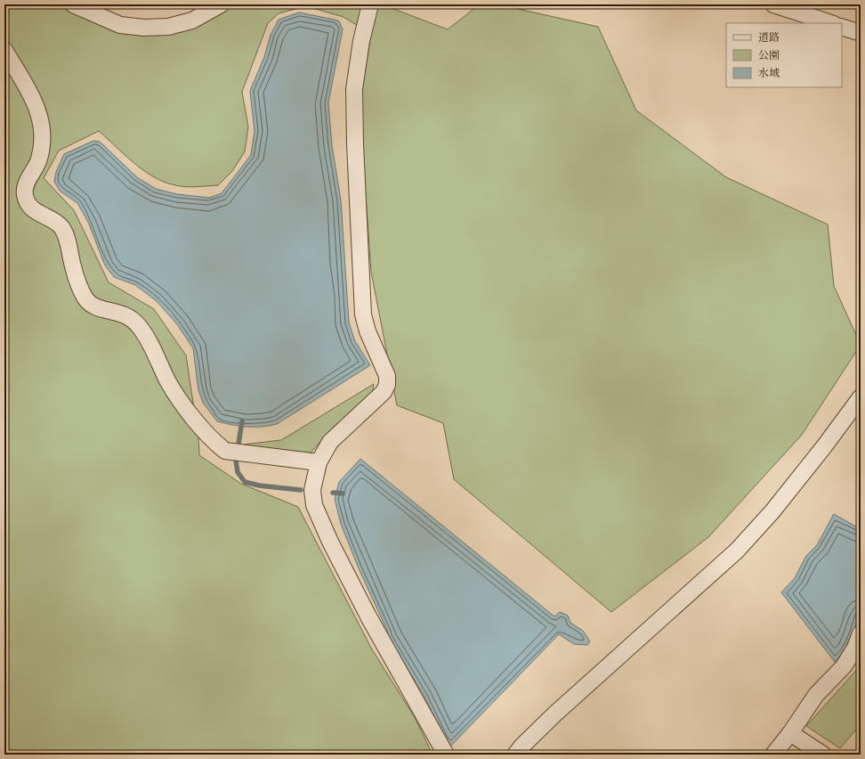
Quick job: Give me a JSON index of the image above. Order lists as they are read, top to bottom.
{
  "legend": ["道路", "公園", "水域"]
}
